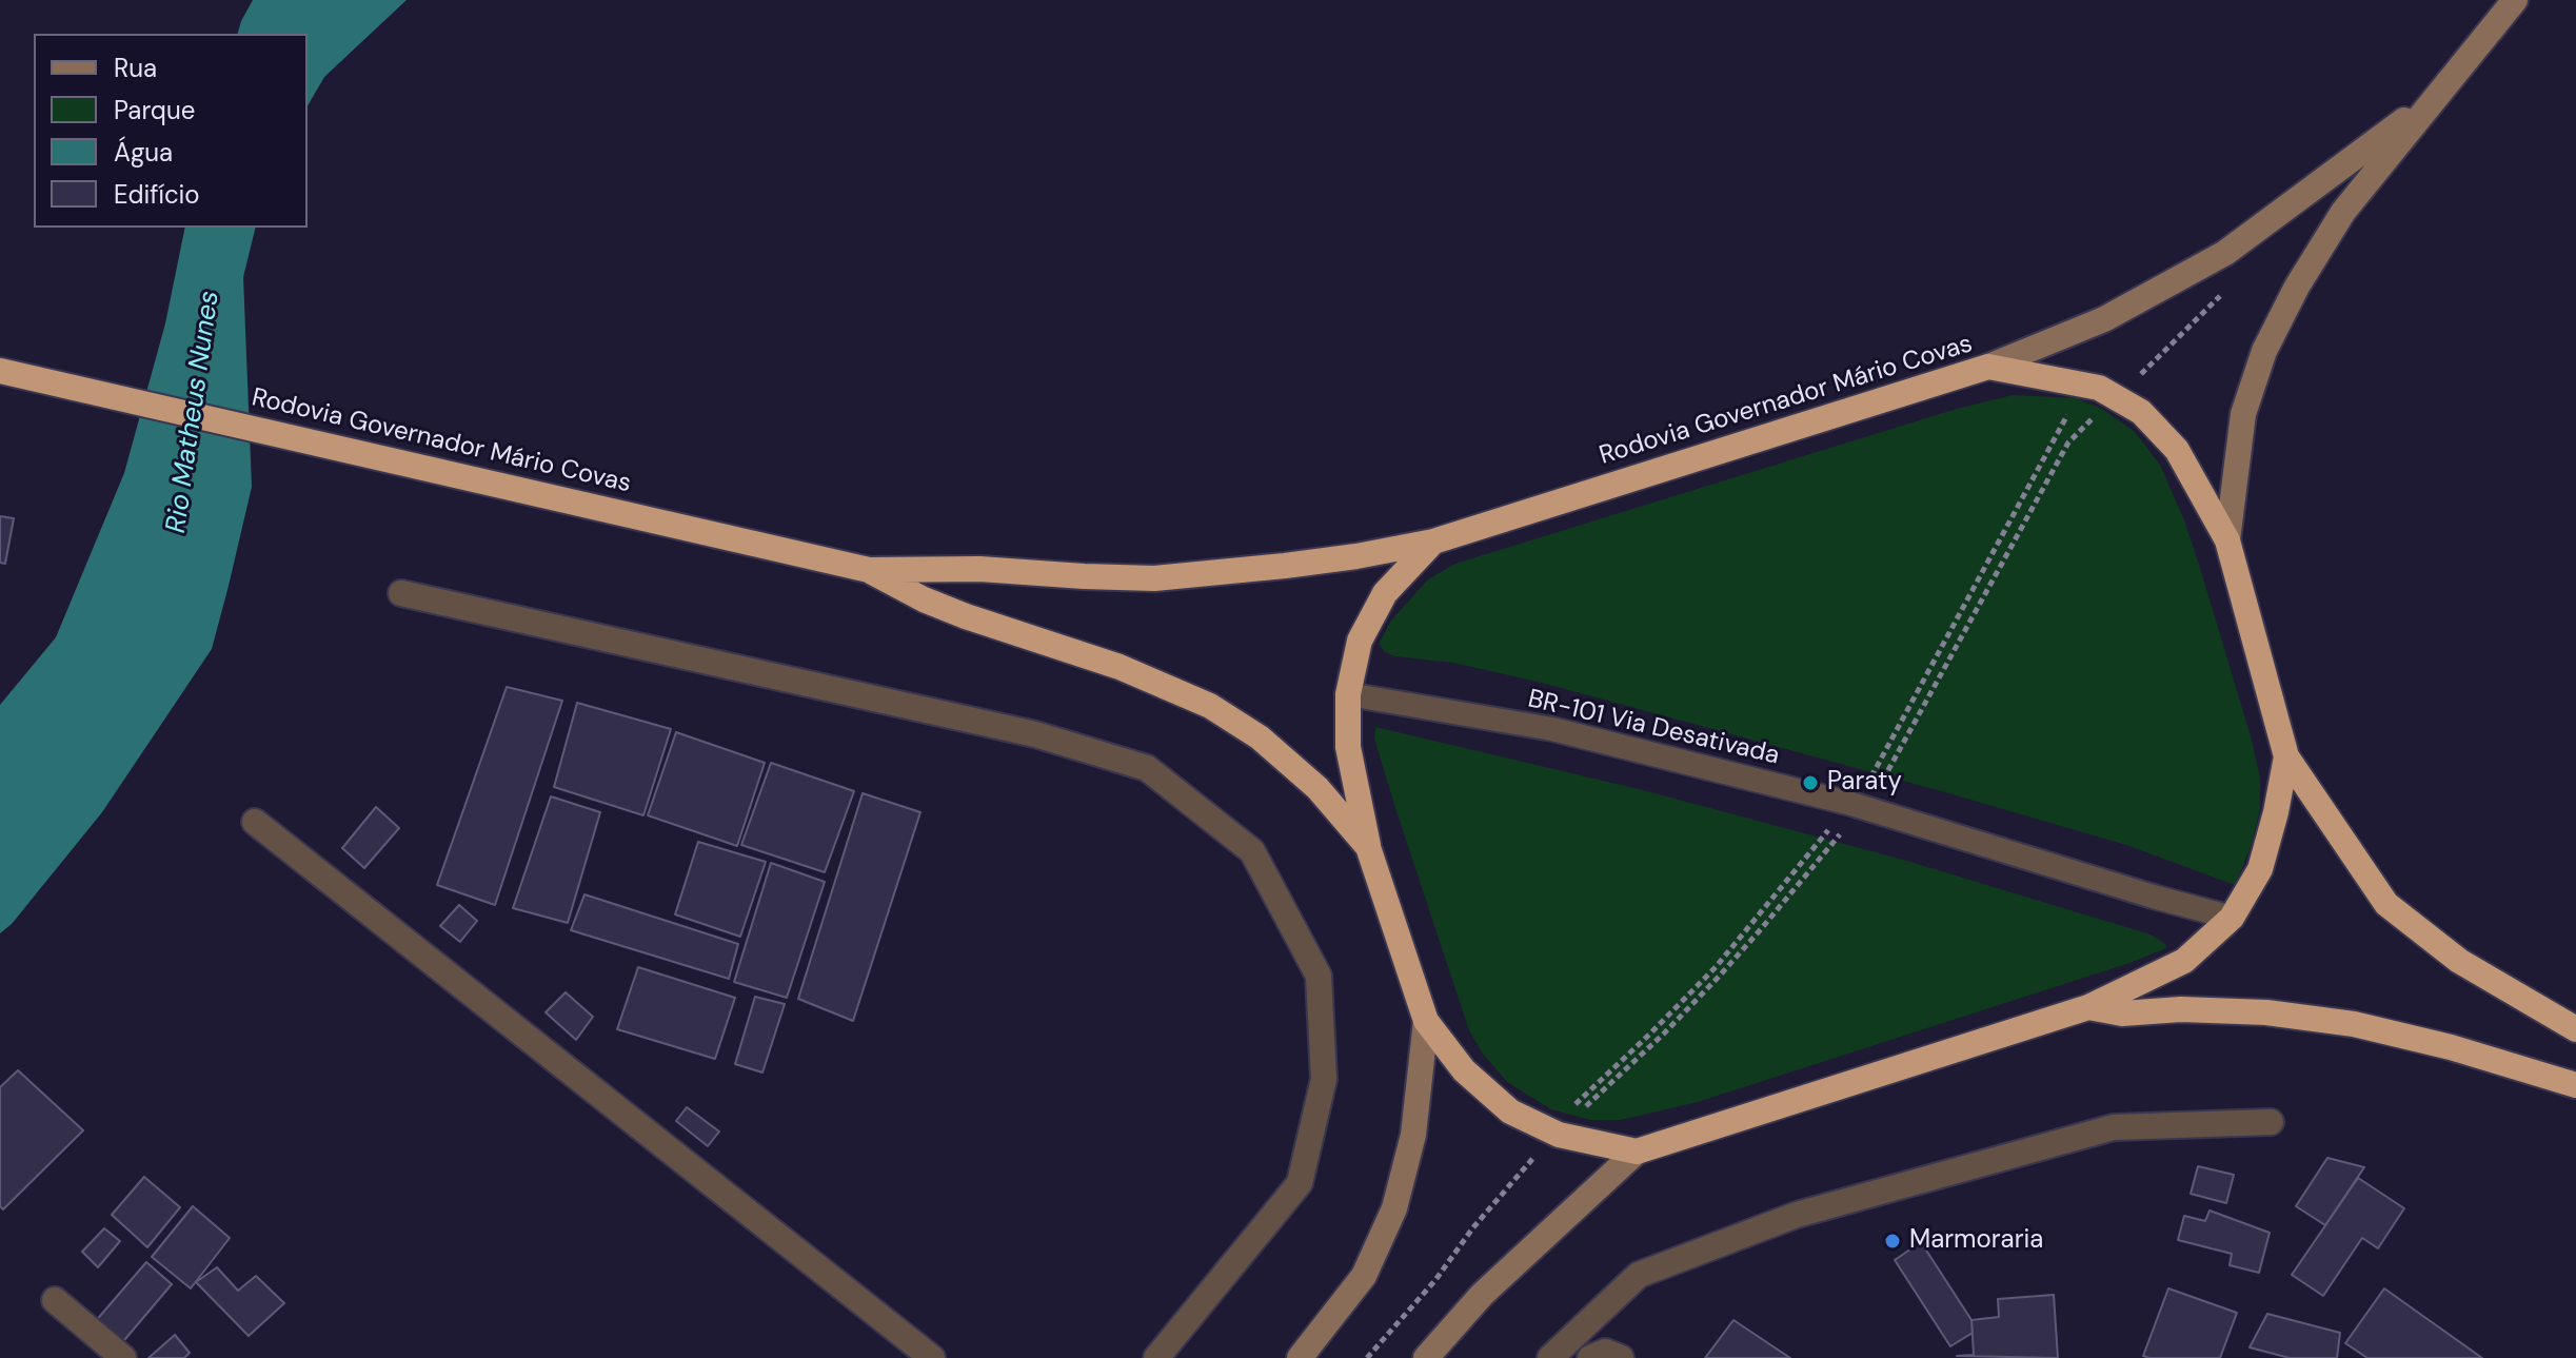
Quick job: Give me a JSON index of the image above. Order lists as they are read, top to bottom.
{
  "streets": {
    "highway": ["Rodovia Governador Mário Covas"],
    "lane": ["BR-101 Via Desativada"]
  },
  "water": ["Rio Matheus Nunes"],
  "places": ["Paraty", "Marmoraria"],
  "legend": [
    "Rua",
    "Parque",
    "Água",
    "Edifício"
  ]
}
